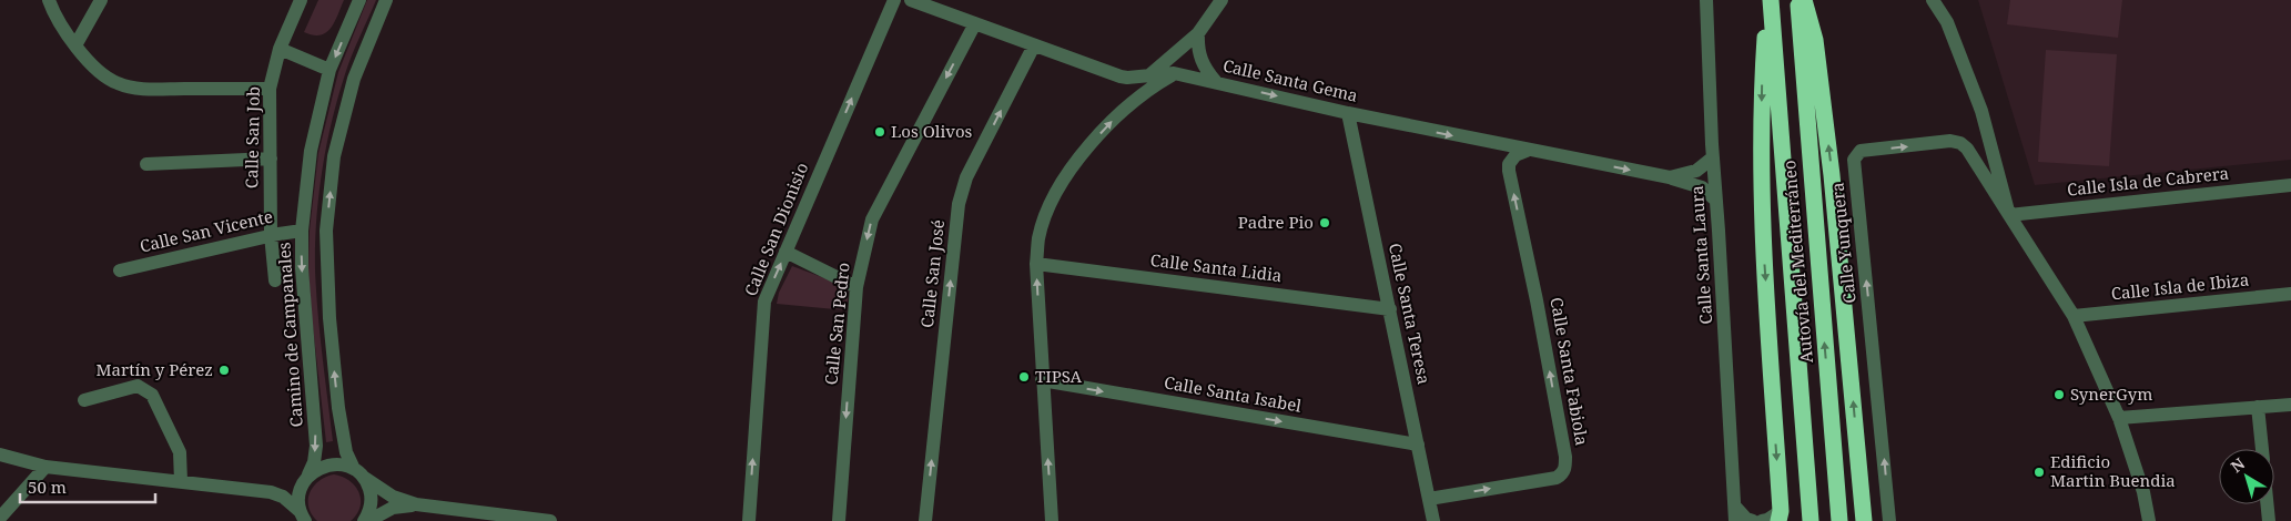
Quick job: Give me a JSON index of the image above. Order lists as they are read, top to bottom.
{
  "streets": {
    "highway": ["Autovía del Mediterráneo"],
    "street": [
      "Calle Santa Gema",
      "Calle San Job",
      "Calle Isla de Cabrera",
      "Calle San Dionisio",
      "Calle San Vicente",
      "Calle Yunquera",
      "Calle Santa Laura",
      "Calle Santa Lidia",
      "Calle San José",
      "Calle Isla de Ibiza",
      "Calle Santa Teresa",
      "Calle San Pedro",
      "Camino de Campanales",
      "Calle Santa Fabiola",
      "Calle Santa Isabel"
    ]
  },
  "crossings": [
    ["Calle Santa Gema", "Calle Santa Laura"],
    ["Calle Santa Gema", "Calle San José"],
    ["Calle Santa Gema", "Calle Santa Teresa"],
    ["Calle Santa Gema", "Calle San Pedro"],
    ["Calle Santa Gema", "Calle Santa Fabiola"],
    ["Calle San Job", "Calle San Vicente"],
    ["Calle Isla de Cabrera", "Calle Yunquera"],
    ["Calle San Vicente", "Camino de Campanales"],
    ["Calle Santa Lidia", "Calle Santa Teresa"],
    ["Calle Santa Teresa", "Calle Santa Fabiola"],
    ["Calle Santa Teresa", "Calle Santa Isabel"]
  ],
  "one_way": [
    "Calle Santa Gema",
    "Calle San Dionisio",
    "Calle San Pedro",
    "Calle Santa Isabel"
  ],
  "places": [
    "Los Olivos",
    "Padre Pio",
    "Martín y Pérez",
    "TIPSA",
    "SynerGym",
    "Edificio Martin Buendia"
  ],
  "scale_bar": "50 m",
  "north": "top left"
}
